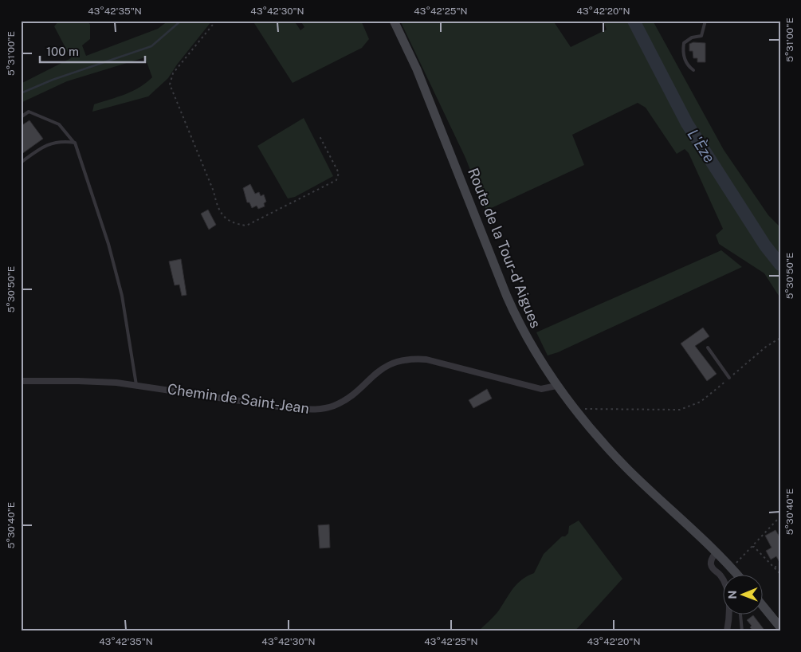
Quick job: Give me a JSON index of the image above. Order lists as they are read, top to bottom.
{
  "streets": {
    "main road": ["Route de la Tour-d'Aigues"],
    "street": ["Chemin de Saint-Jean"]
  },
  "crossings": [
    ["Route de la Tour-d'Aigues", "Chemin de Saint-Jean"]
  ],
  "water": ["L'Èze"],
  "scale_bar": "100 m",
  "north": "left",
  "coordinates": [
    "43°42'35\"N",
    "43°42'30\"N",
    "43°42'25\"N",
    "43°42'20\"N",
    "5°31'00\"E",
    "5°30'50\"E",
    "5°30'40\"E"
  ]
}
